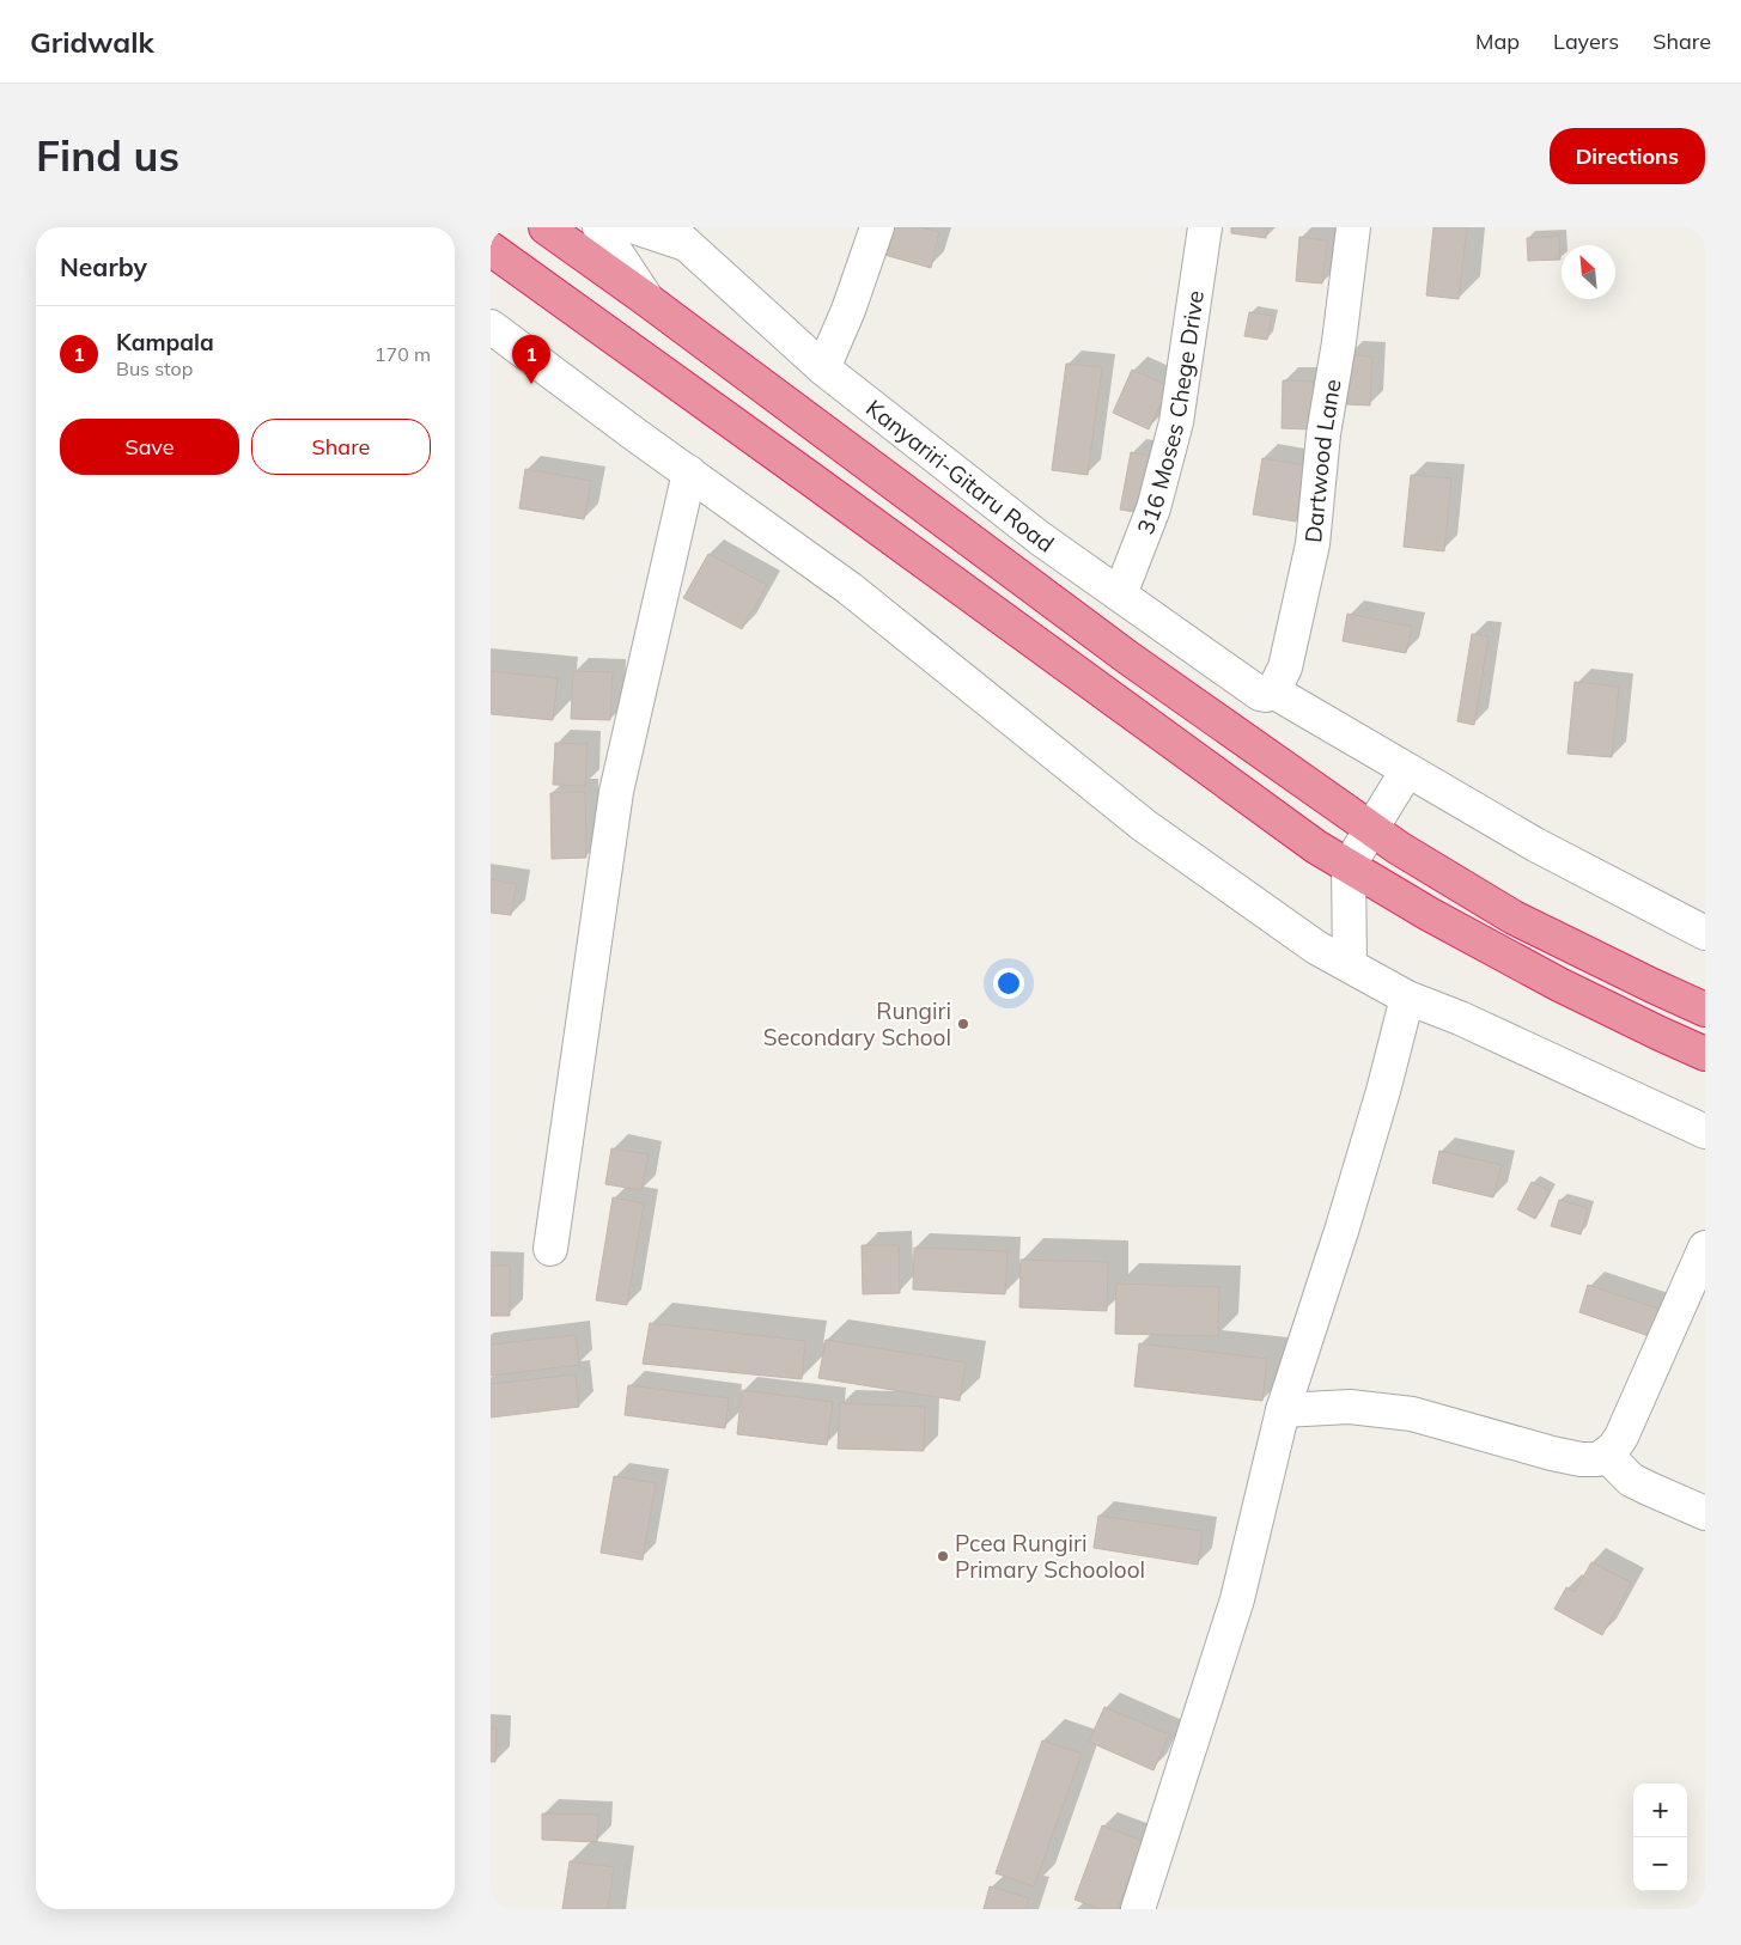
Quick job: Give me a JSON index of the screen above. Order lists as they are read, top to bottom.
{
  "streets": {
    "street": ["316 Moses Chege Drive", "Dartwood Lane", "Kanyariri-Gitaru Road"]
  },
  "crossings": [
    ["316 Moses Chege Drive", "Kanyariri-Gitaru Road"],
    ["Dartwood Lane", "Kanyariri-Gitaru Road"]
  ],
  "places": ["Rungiri Secondary School", "Pcea Rungiri Primary Schoolool"],
  "north": "top left",
  "page": {
    "header": "Gridwalk",
    "nav": ["Map", "Layers", "Share"],
    "buttons": [
      "Directions",
      ["Save", "Share"]
    ],
    "title": "Find us",
    "heading": "Nearby",
    "list": [
      {
        "mark": "1",
        "name": "Kampala",
        "note": "Bus stop",
        "value": "170 m"
      }
    ],
    "pins": "1",
    "map_buttons": ["+", "−"]
  }
}
